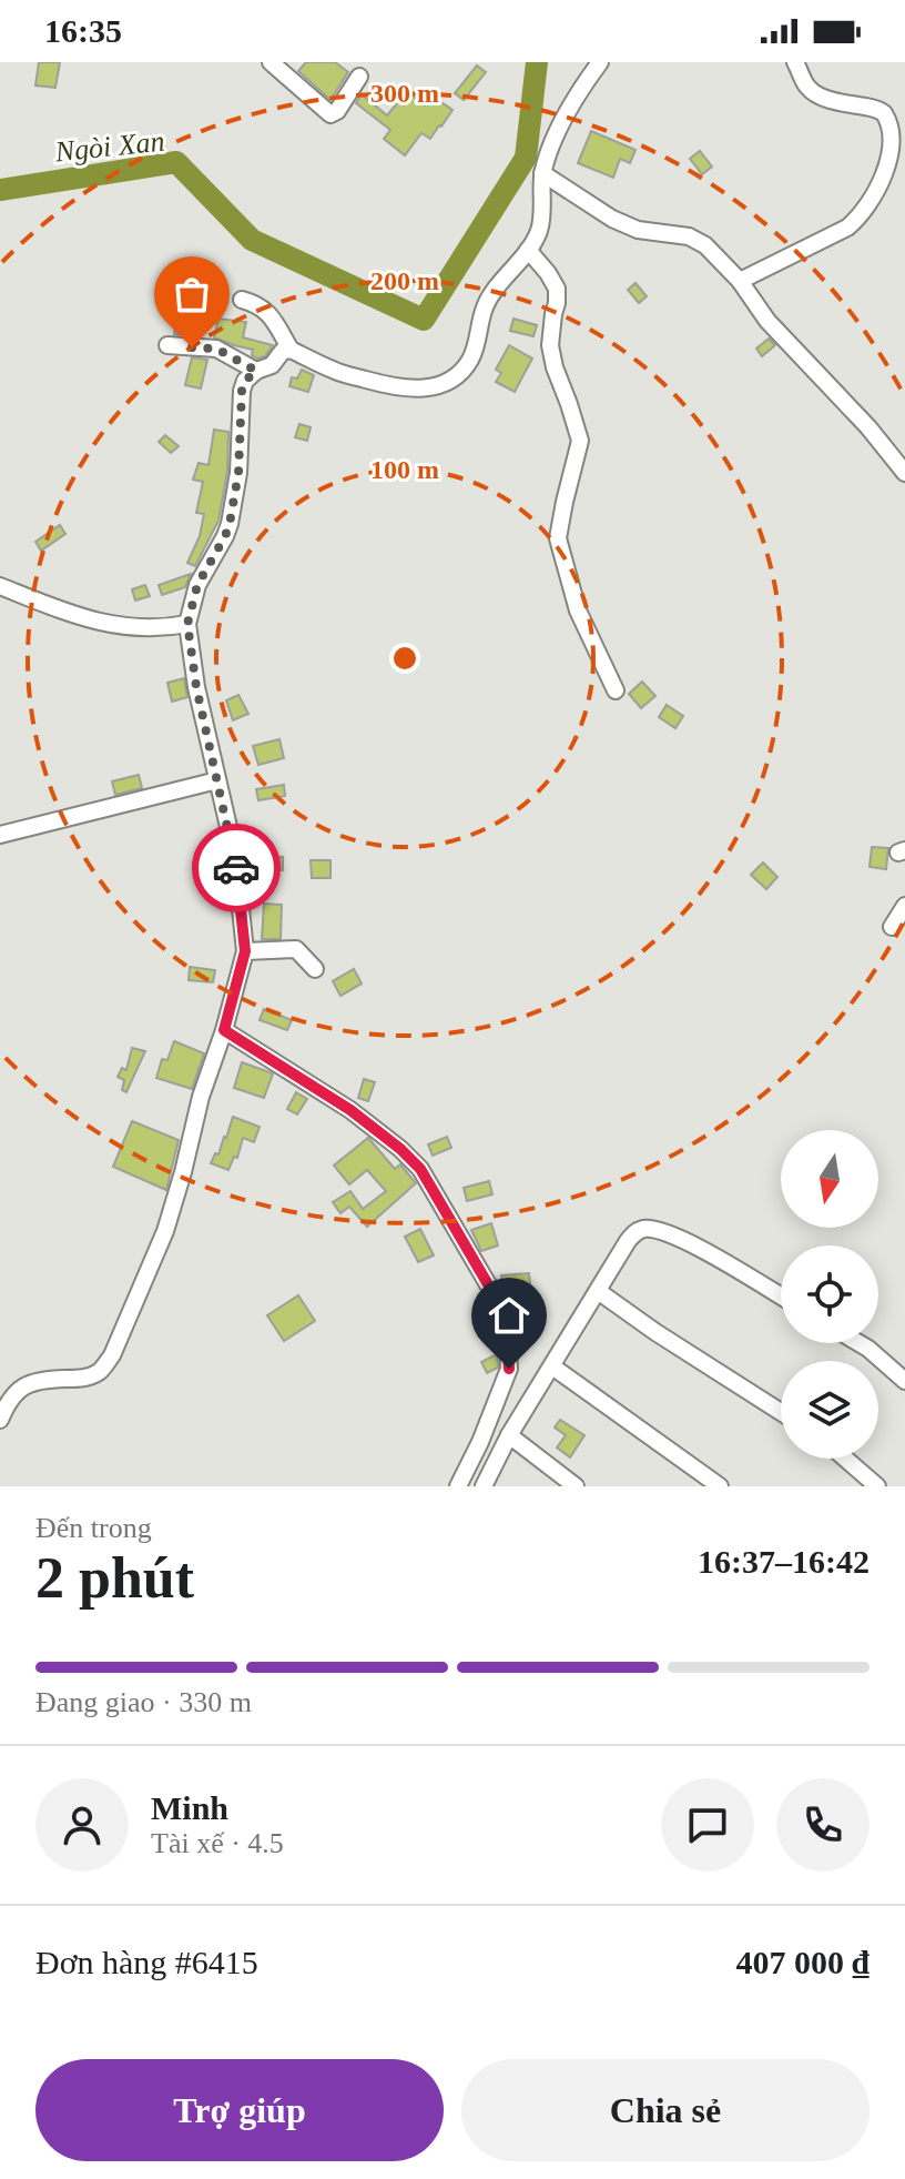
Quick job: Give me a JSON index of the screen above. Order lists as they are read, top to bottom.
{
  "water": ["Ngòi Xan"],
  "north": "bottom",
  "page": {
    "status": "16:35",
    "heading": ["2 phút", "Đến trong", "16:37–16:42"],
    "panel": [
      "Minh",
      "Tài xế · 4.5",
      "Đơn hàng #6415",
      "407 000 ₫"
    ],
    "bar": "Đang giao · 330 m",
    "buttons": ["Trợ giúp", "Chia sẻ"]
  },
  "rings": ["300 m", "200 m", "100 m"]
}
